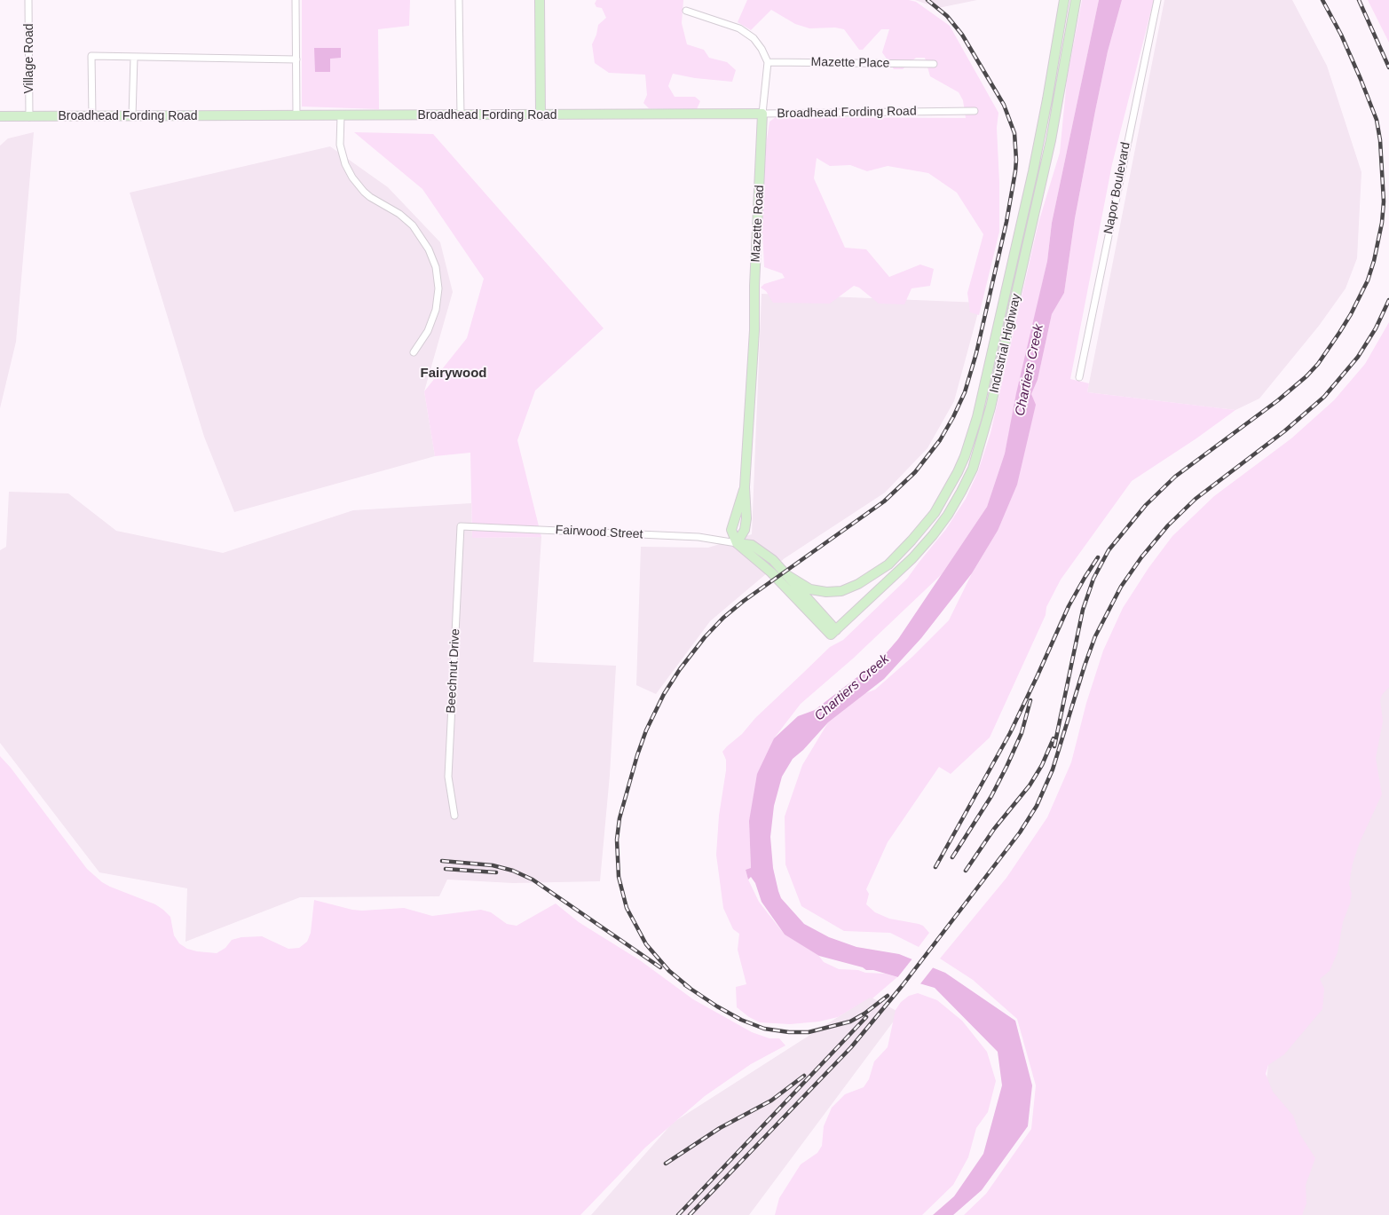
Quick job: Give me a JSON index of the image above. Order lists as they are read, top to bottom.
{
  "streets": {
    "street": [
      "Village Road",
      "Mazette Place",
      "Broadhead Fording Road",
      "Napor Boulevard",
      "Mazette Road",
      "Industrial Highway",
      "Fairwood Street",
      "Beechnut Drive"
    ]
  },
  "crossings": [
    ["Village Road", "Broadhead Fording Road"],
    ["Mazette Place", "Mazette Road"],
    ["Broadhead Fording Road", "Mazette Road"],
    ["Mazette Road", "Fairwood Street"],
    ["Industrial Highway", "Fairwood Street"],
    ["Fairwood Street", "Beechnut Drive"]
  ],
  "districts": ["Fairywood"],
  "water": ["Chartiers Creek"]
}
